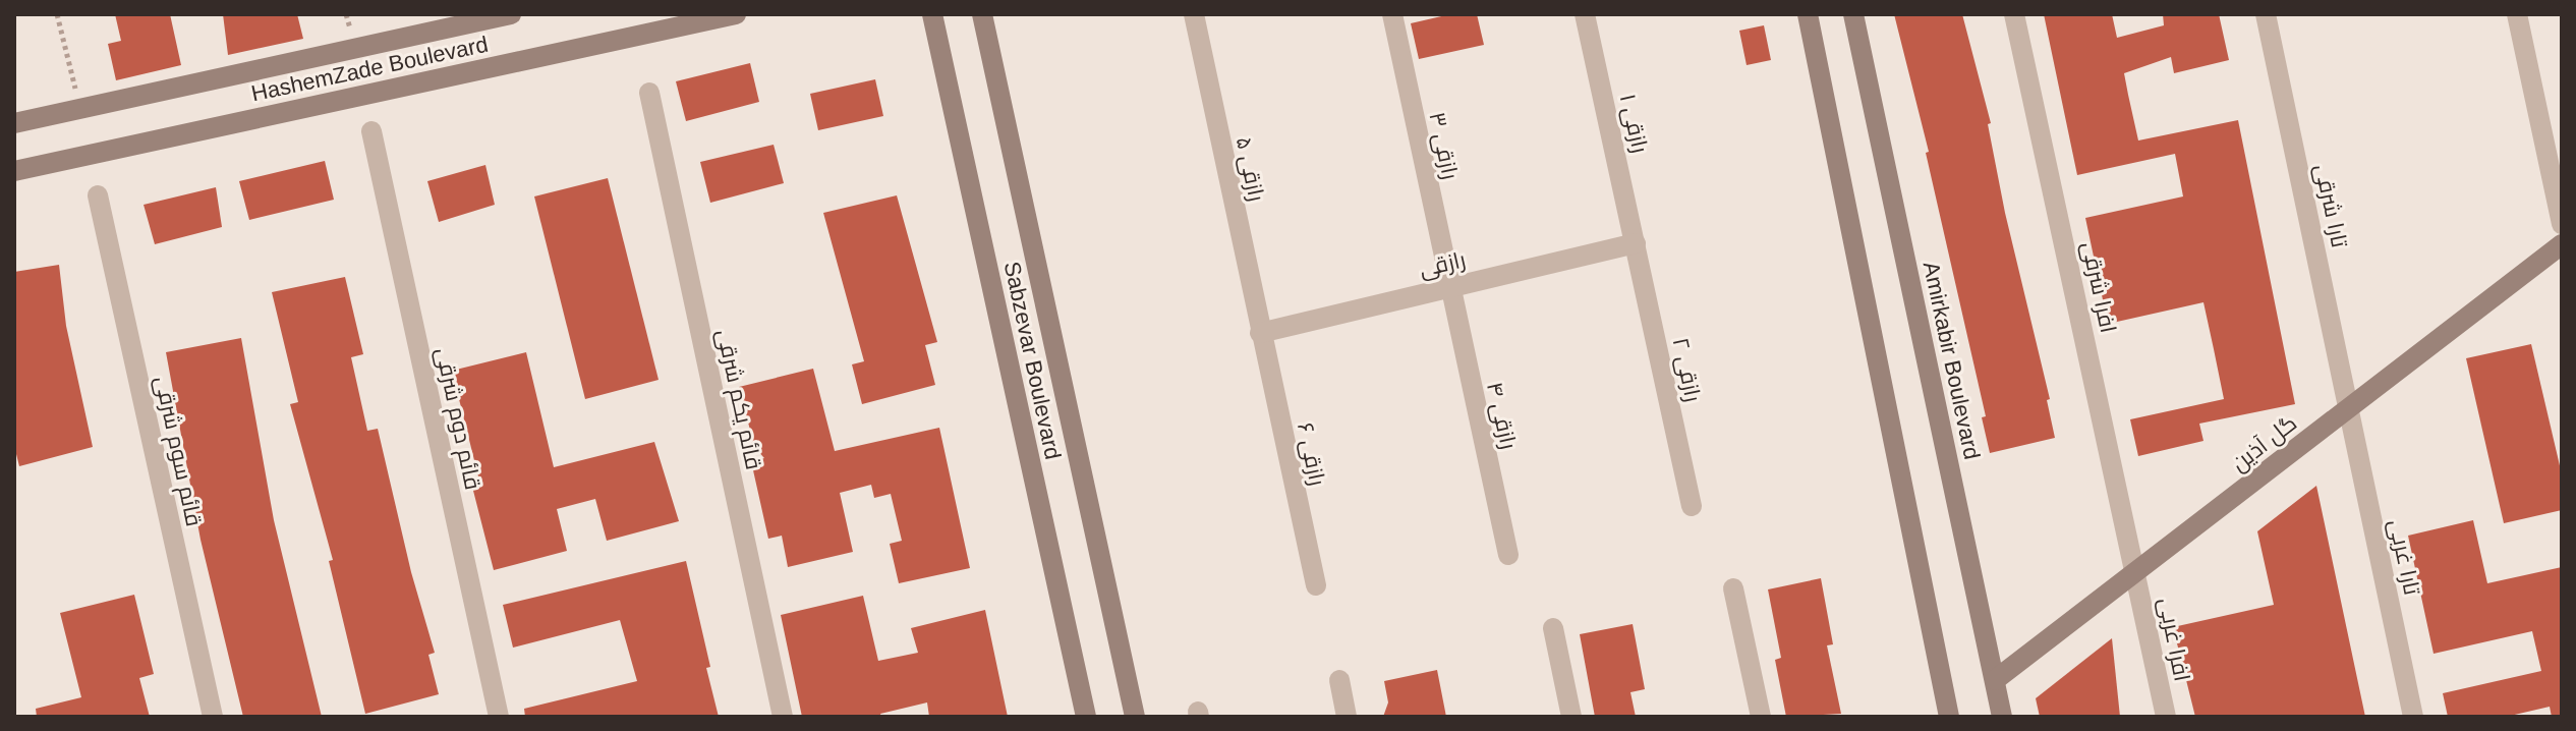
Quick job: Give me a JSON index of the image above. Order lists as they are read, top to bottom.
{
  "streets": {
    "street": [
      "HashemZade Boulevard",
      "رازقی ۱",
      "رازقی ۳",
      "رازقی ۵",
      "تارا شرقی",
      "رازقی",
      "افرا شرقی",
      "Sabzevar Boulevard",
      "Amirkabir Boulevard",
      "رازقی ۲",
      "قائم یکم شرقی",
      "رازقی ۴",
      "قائم دوم شرقی",
      "گل آذین",
      "قائم سوم شرقی",
      "رازقی ۶",
      "تارا غربی",
      "افرا غربی"
    ]
  },
  "crossings": [
    ["رازقی ۱", "رازقی"],
    ["رازقی ۱", "رازقی ۲"],
    ["رازقی ۳", "رازقی"],
    ["رازقی ۳", "رازقی ۴"],
    ["رازقی ۵", "رازقی"],
    ["رازقی ۵", "رازقی ۶"],
    ["تارا شرقی", "گل آذین"],
    ["تارا شرقی", "تارا غربی"],
    ["رازقی", "رازقی ۲"],
    ["رازقی", "رازقی ۴"],
    ["رازقی", "رازقی ۶"],
    ["افرا شرقی", "گل آذین"],
    ["افرا شرقی", "افرا غربی"],
    ["Amirkabir Boulevard", "گل آذین"],
    ["گل آذین", "تارا غربی"],
    ["گل آذین", "افرا غربی"]
  ]
}
